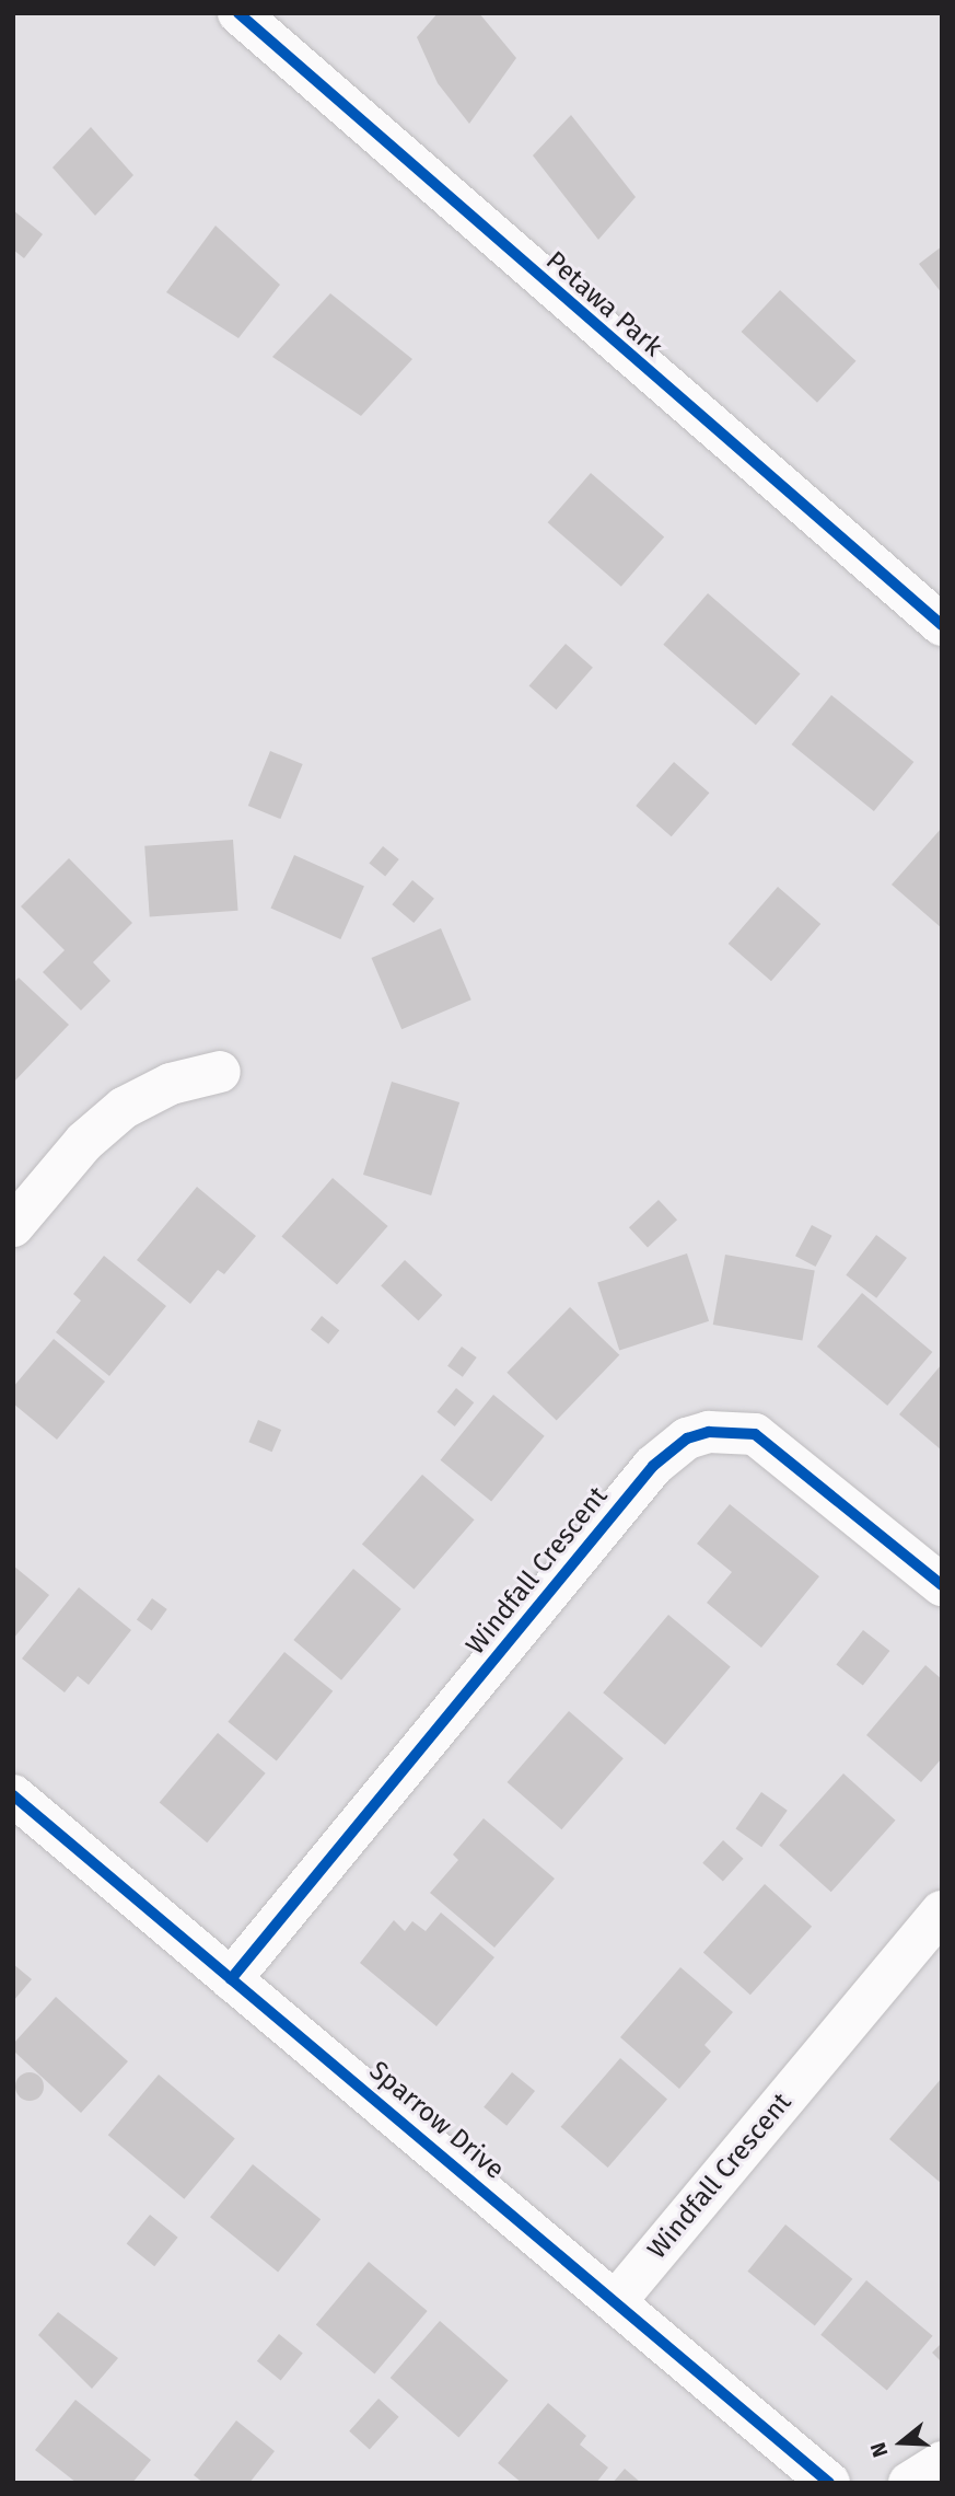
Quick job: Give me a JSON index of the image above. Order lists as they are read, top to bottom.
{
  "streets": {
    "street": ["Petawa Park", "Windfall Crescent", "Sparrow Drive"]
  },
  "crossings": [
    ["Windfall Crescent", "Sparrow Drive"]
  ],
  "north": "left"
}
